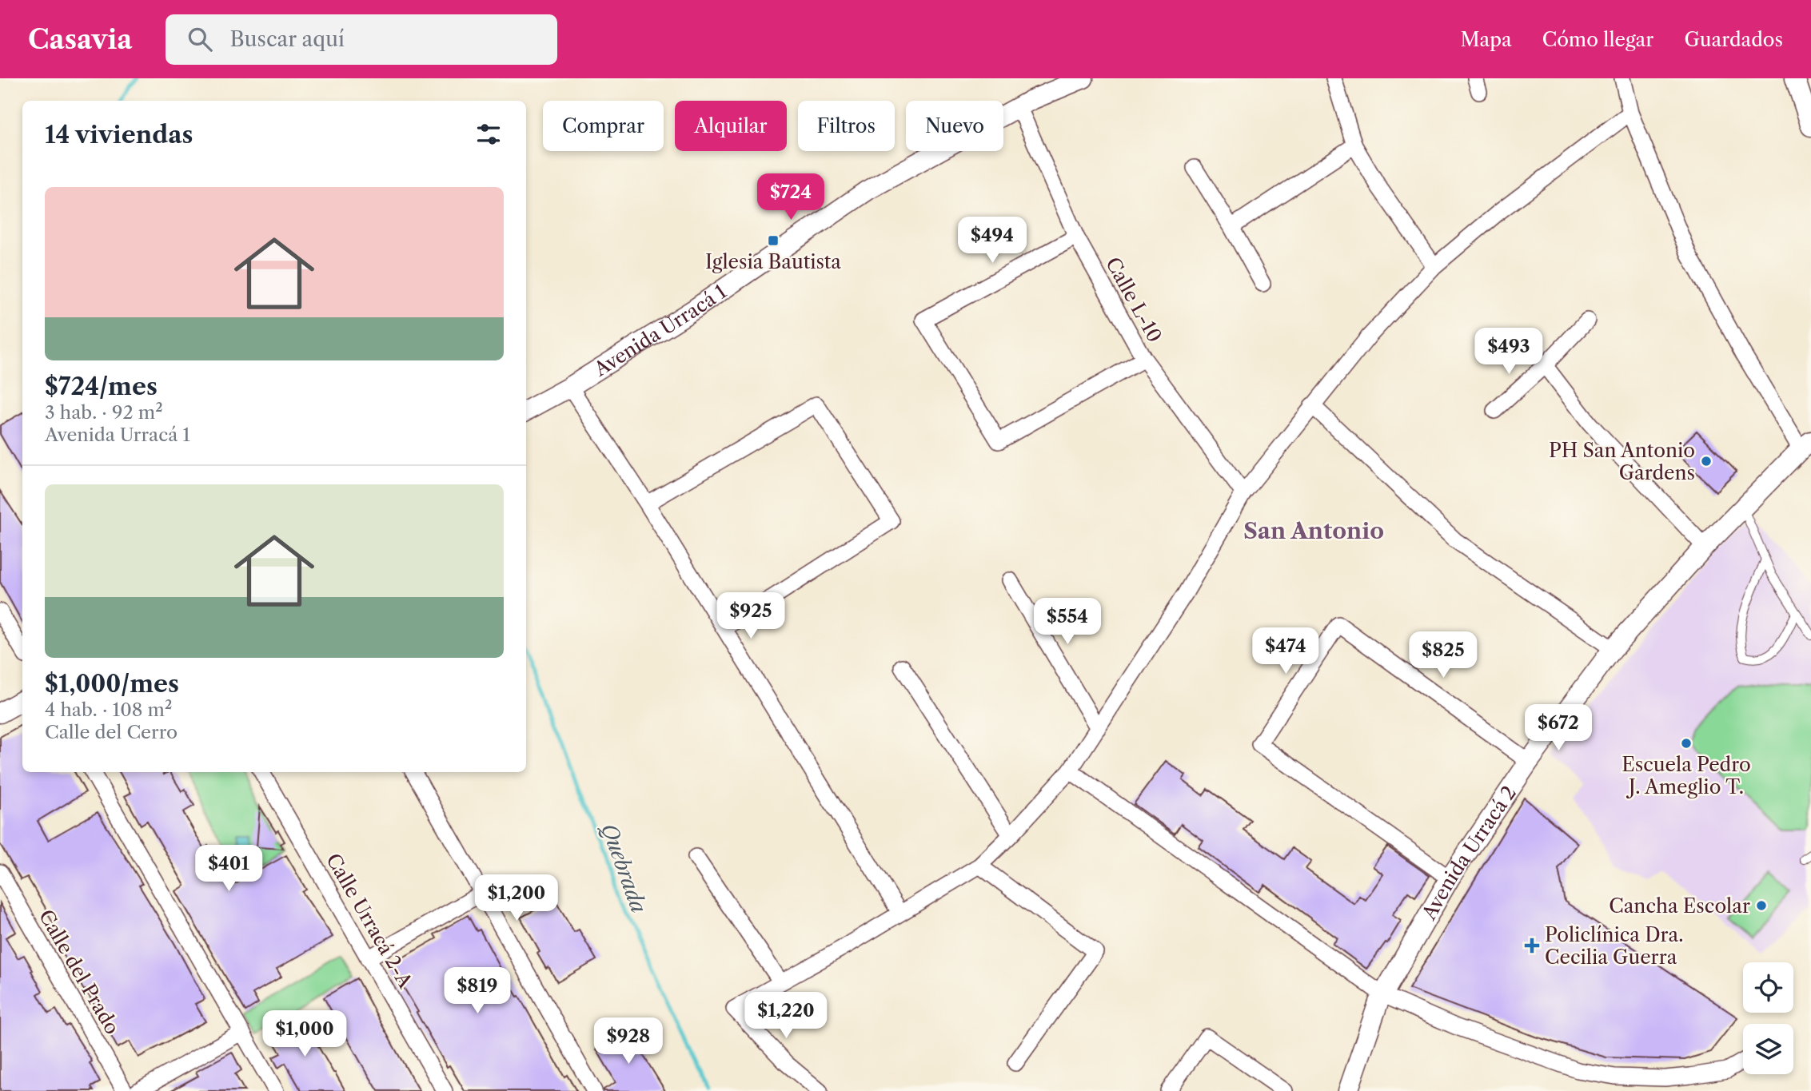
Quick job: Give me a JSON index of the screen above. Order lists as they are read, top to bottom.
{
  "streets": {
    "street": [
      "Calle L-10",
      "Avenida Urracá 1",
      "Avenida Urracá 2",
      "Calle Urracá 2-A",
      "Calle del Prado"
    ]
  },
  "crossings": [
    ["Calle L-10", "Avenida Urracá 1"]
  ],
  "districts": ["San Antonio"],
  "water": ["Quebrada"],
  "places": {
    "transit": ["Iglesia Bautista"],
    "other": ["PH San Antonio Gardens", "Escuela Pedro J. Ameglio T.", "Cancha Escolar"],
    "health": ["Policlínica Dra. Cecilia Guerra"]
  },
  "page": {
    "header": "Casavia",
    "search": "Buscar aquí",
    "nav": ["Mapa", "Cómo llegar", "Guardados"],
    "chip": [
      "Comprar",
      "Alquilar",
      "Filtros",
      "Nuevo"
    ],
    "heading": "14 viviendas",
    "list": [
      {
        "name": "$724/mes",
        "note": "3 hab. · 92 m² · Avenida Urracá 1"
      },
      {
        "name": "$1,000/mes",
        "note": "4 hab. · 108 m² · Calle del Cerro"
      }
    ],
    "price": [
      "$724",
      "$494",
      "$493",
      "$925",
      "$554",
      "$474",
      "$825",
      "$672",
      "$401",
      "$1,200",
      "$819",
      "$1,220",
      "$1,000",
      "$928"
    ]
  }
}
